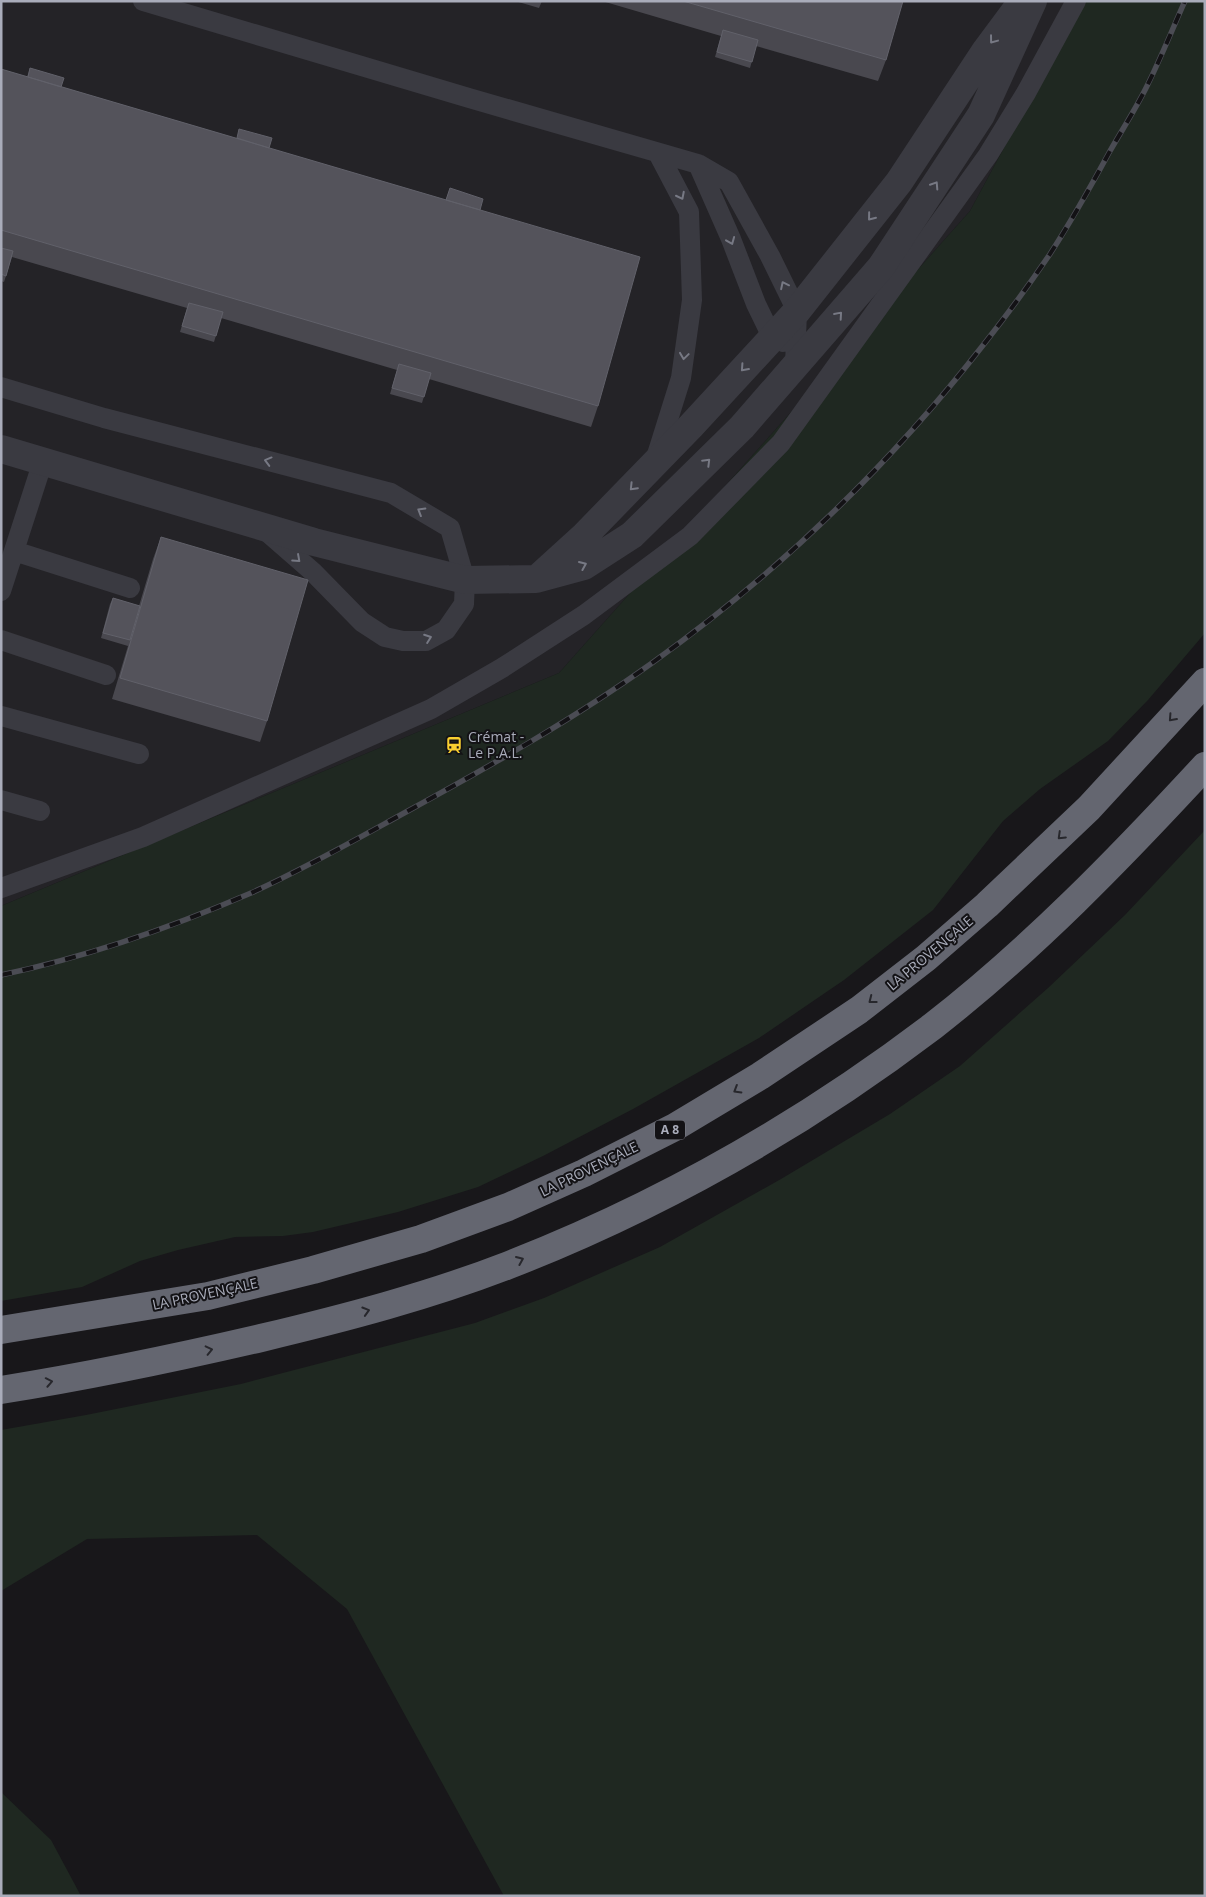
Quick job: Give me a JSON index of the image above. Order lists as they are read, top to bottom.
{
  "streets": {
    "highway": ["LA PROVENÇALE", "A 8"]
  },
  "places": {
    "station": ["Crémat - Le P.A.L."]
  }
}
